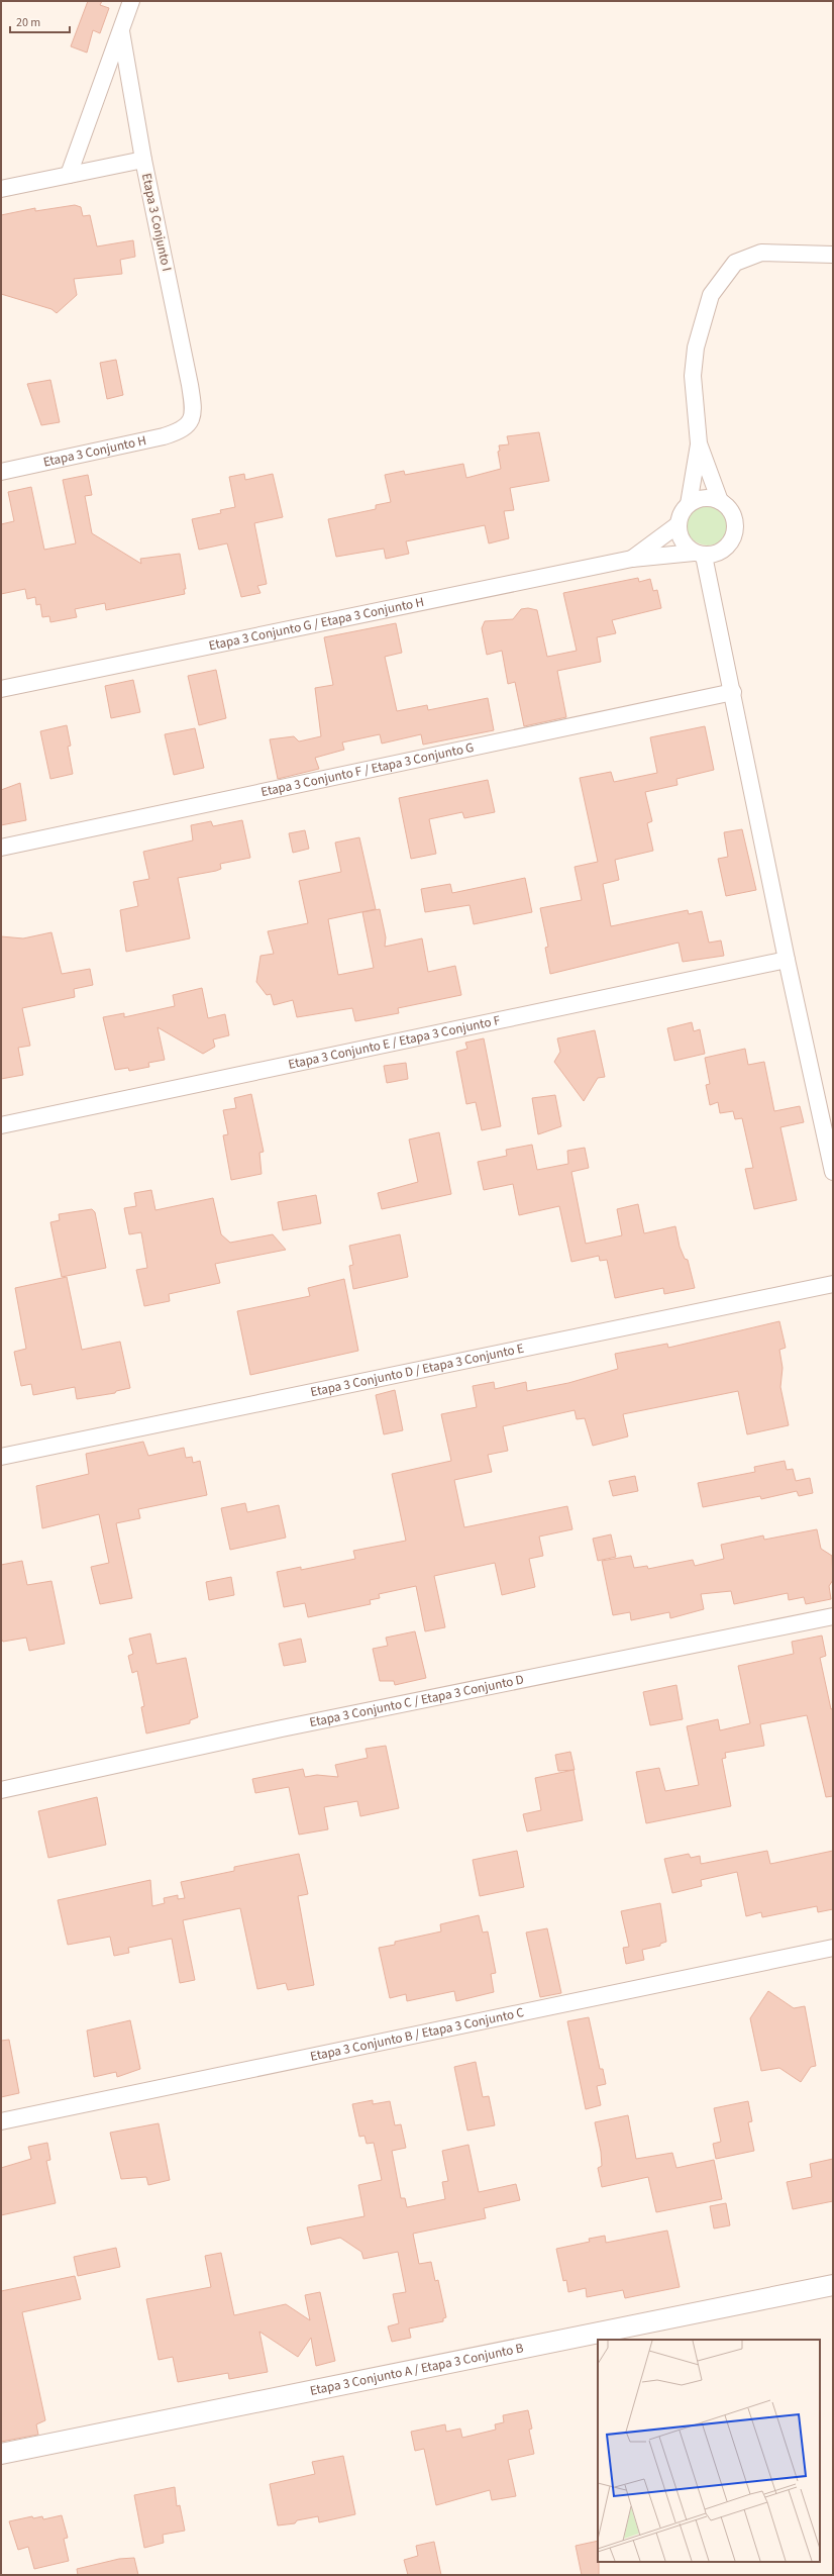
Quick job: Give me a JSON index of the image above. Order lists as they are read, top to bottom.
{
  "streets": {
    "street": [
      "Etapa 3 Conjunto I",
      "Etapa 3 Conjunto H",
      "Etapa 3 Conjunto G / Etapa 3 Conjunto H",
      "Etapa 3 Conjunto F / Etapa 3 Conjunto G",
      "Etapa 3 Conjunto E / Etapa 3 Conjunto F",
      "Etapa 3 Conjunto D / Etapa 3 Conjunto E",
      "Etapa 3 Conjunto C / Etapa 3 Conjunto D",
      "Etapa 3 Conjunto B / Etapa 3 Conjunto C",
      "Etapa 3 Conjunto A / Etapa 3 Conjunto B"
    ]
  },
  "crossings": [
    ["Etapa 3 Conjunto I", "Etapa 3 Conjunto H"]
  ],
  "scale_bar": "20 m"
}
